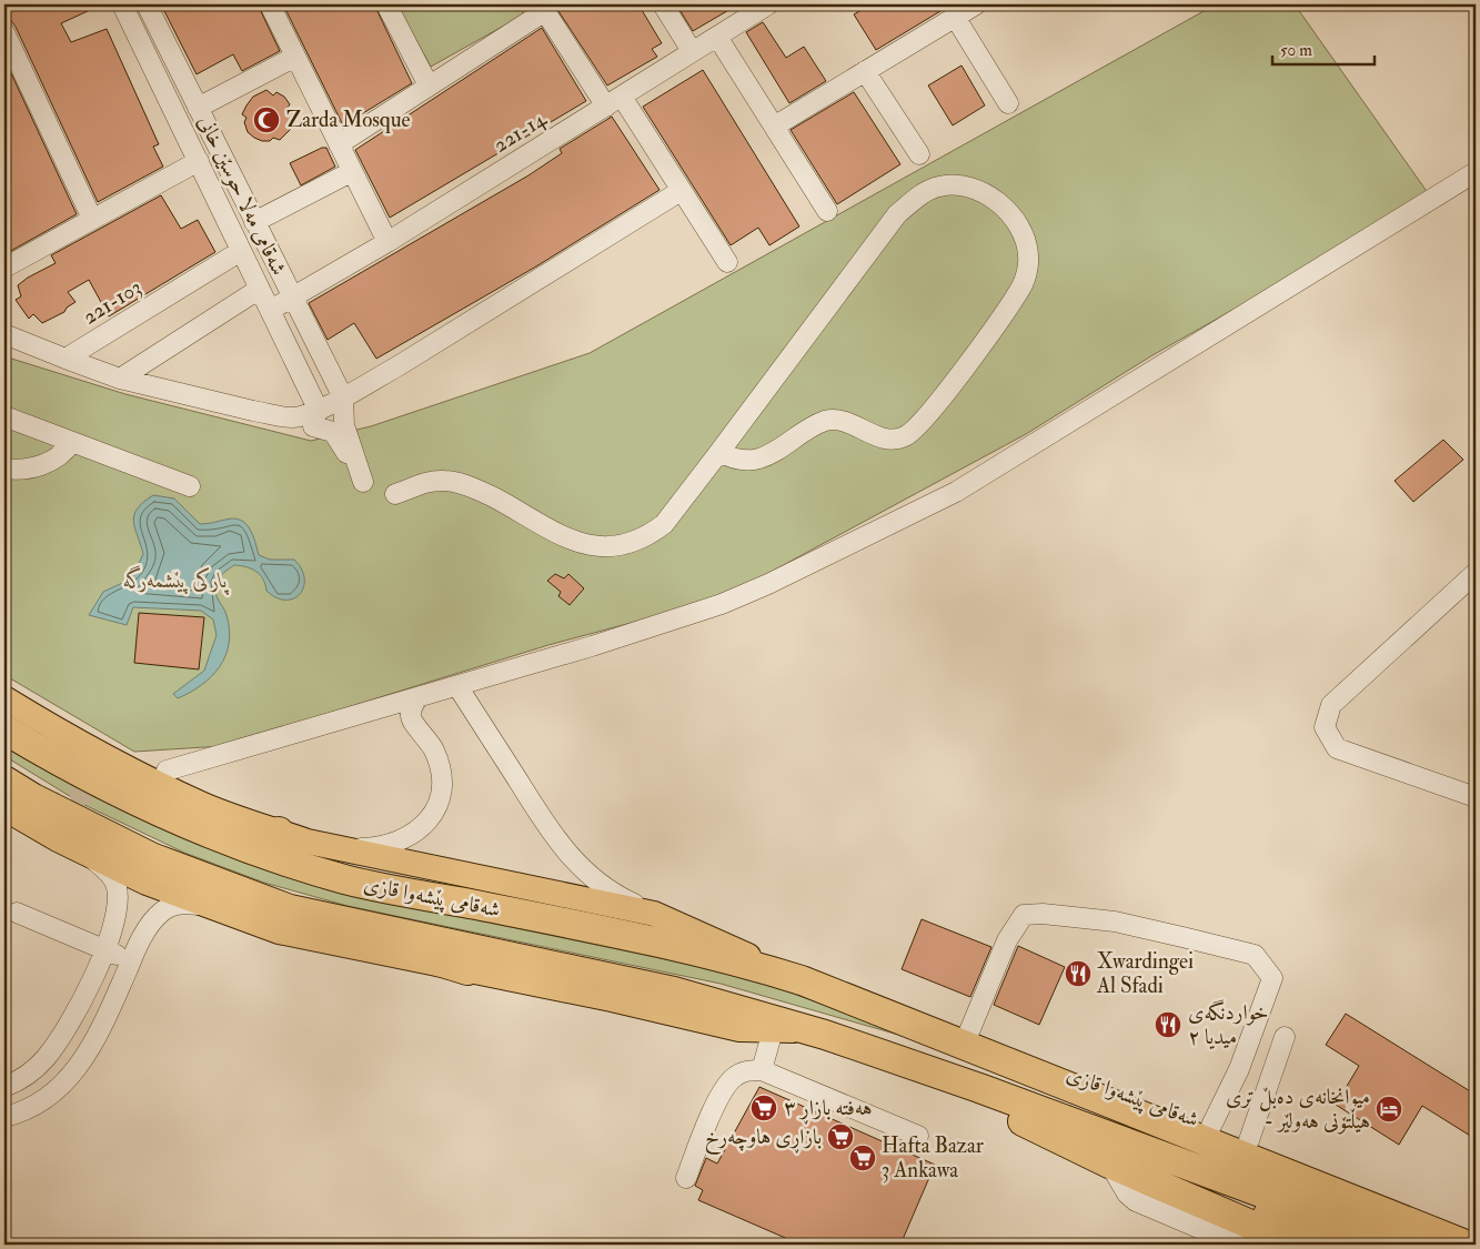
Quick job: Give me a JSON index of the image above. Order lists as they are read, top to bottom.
{
  "streets": {
    "highway": ["شەقامی پێشەوا قازی"],
    "street": ["221-14", "شەقامی مەلا حوسێن خانی", "221-103"]
  },
  "crossings": [
    ["221-14", "شەقامی مەلا حوسێن خانی"],
    ["شەقامی مەلا حوسێن خانی", "221-103"]
  ],
  "parks": ["پارکی پێشمەرگە"],
  "places": {
    "mosque": ["Zarda Mosque"],
    "restaurant": ["Xwardingei Al Sfadi", "خواردنگەی میدیا ٢"],
    "supermarket": ["هەفتە بازاڕ ٣", "بازاڕی هاوچەرخ", "Hafta Bazar 3 Ankawa"],
    "hotel": ["میوانخانەی دەبڵ تری - هیڵتۆنی هەولێر"]
  },
  "scale_bar": "50 m"
}
